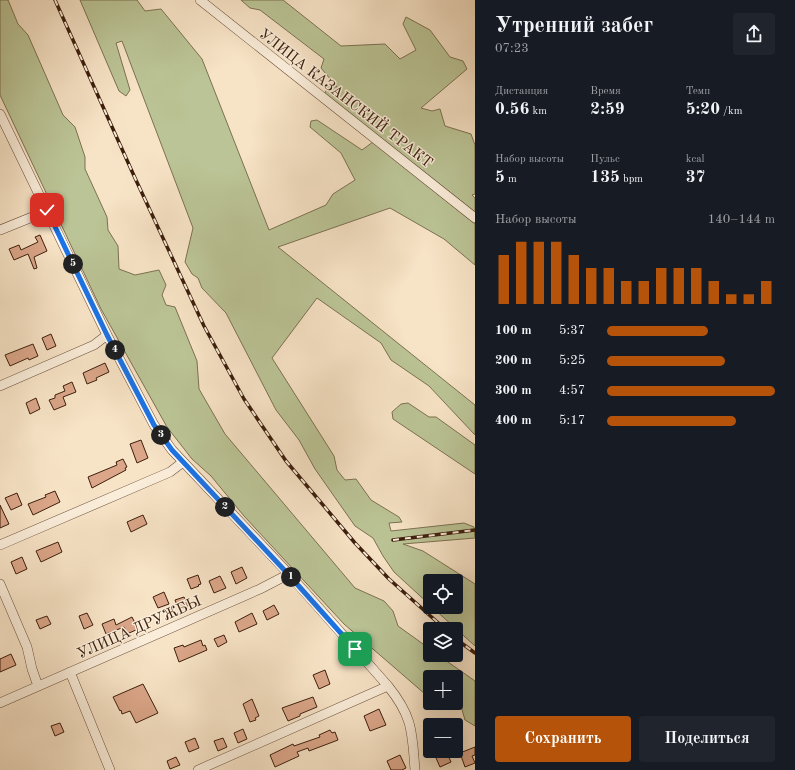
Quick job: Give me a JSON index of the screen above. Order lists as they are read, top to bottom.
{
  "streets": {
    "street": ["УЛИЦА КАЗАНСКИЙ ТРАКТ", "УЛИЦА ДРУЖБЫ"]
  },
  "page": {
    "heading": ["Утренний забег", "07:23"],
    "stats": [
      ["Дистанция", "0.56 km"],
      ["Время", "2:59"],
      ["Темп", "5:20 /km"],
      ["Набор высоты", "5 m"],
      ["Пульс", "135 bpm"],
      ["kcal", "37"]
    ],
    "chart": ["Набор высоты", "140–144 m"],
    "pins": [
      "5",
      "4",
      "3",
      "2",
      "1"
    ],
    "list": [
      {
        "name": "100 m",
        "note": "5:37"
      },
      {
        "name": "200 m",
        "note": "5:25"
      },
      {
        "name": "300 m",
        "note": "4:57"
      },
      {
        "name": "400 m",
        "note": "5:17"
      }
    ],
    "map_buttons": ["+", "−"],
    "buttons": ["Сохранить", "Поделиться"]
  }
}
